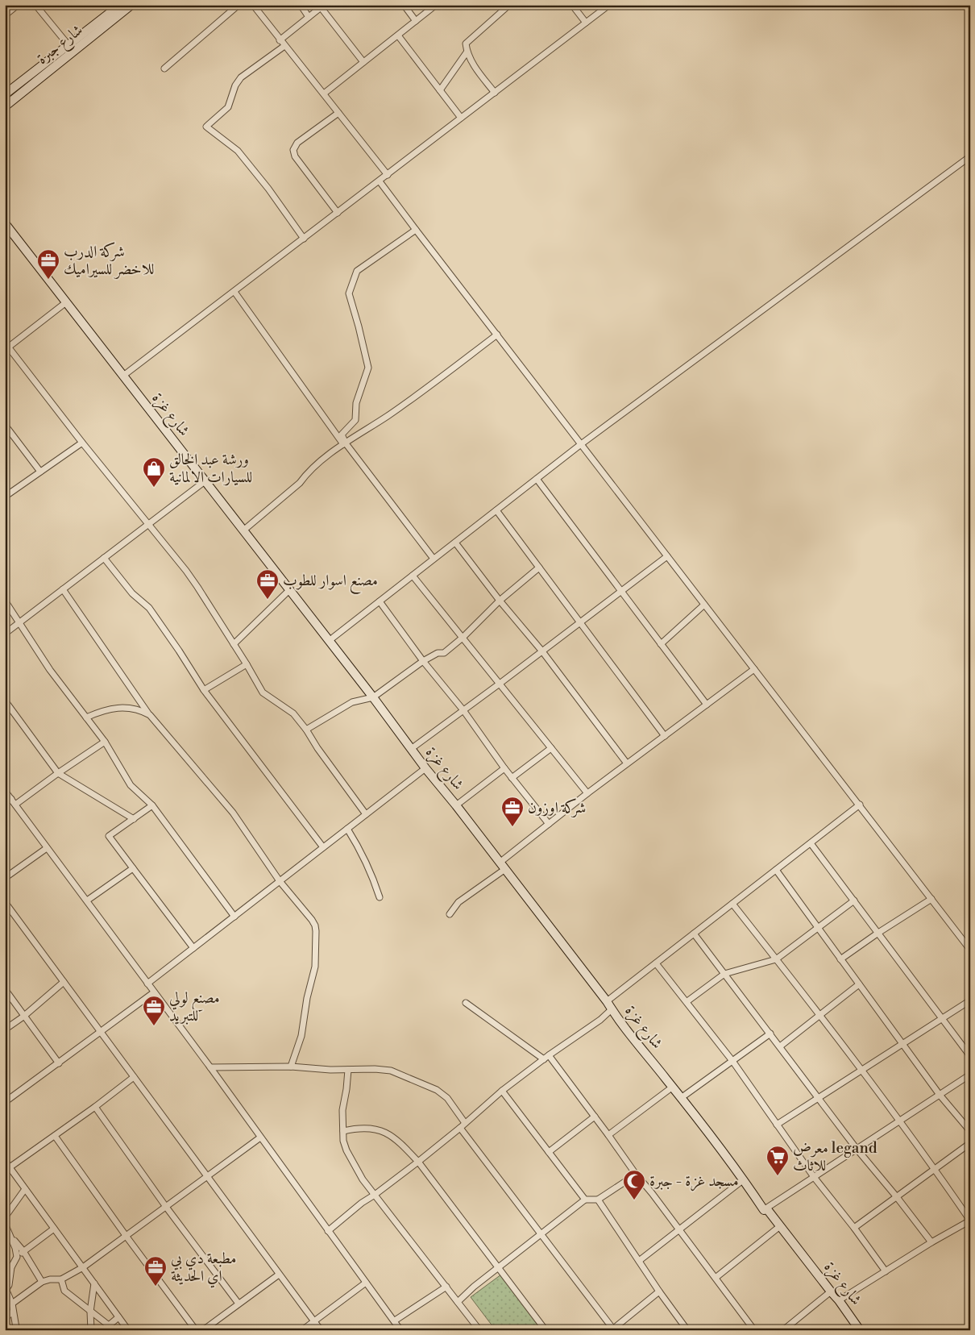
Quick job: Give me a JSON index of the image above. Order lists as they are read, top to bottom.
{
  "streets": {
    "main road": ["شارع جبرة", "شارع غزة"]
  },
  "places": {
    "office": [
      "شركة الدرب للاخضر للسيراميك",
      "مصنع اسوار للطوب",
      "شركة اوزون",
      "مصنع لولي للتبريد",
      "مطبعة دي بي اي الحديثة"
    ],
    "shop": ["ورشة عبد الخالق للسيارات الالمانية"],
    "supermarket": ["معرض legand للاثاث"],
    "mosque": ["مسجد غزة - جبرة"]
  }
}
